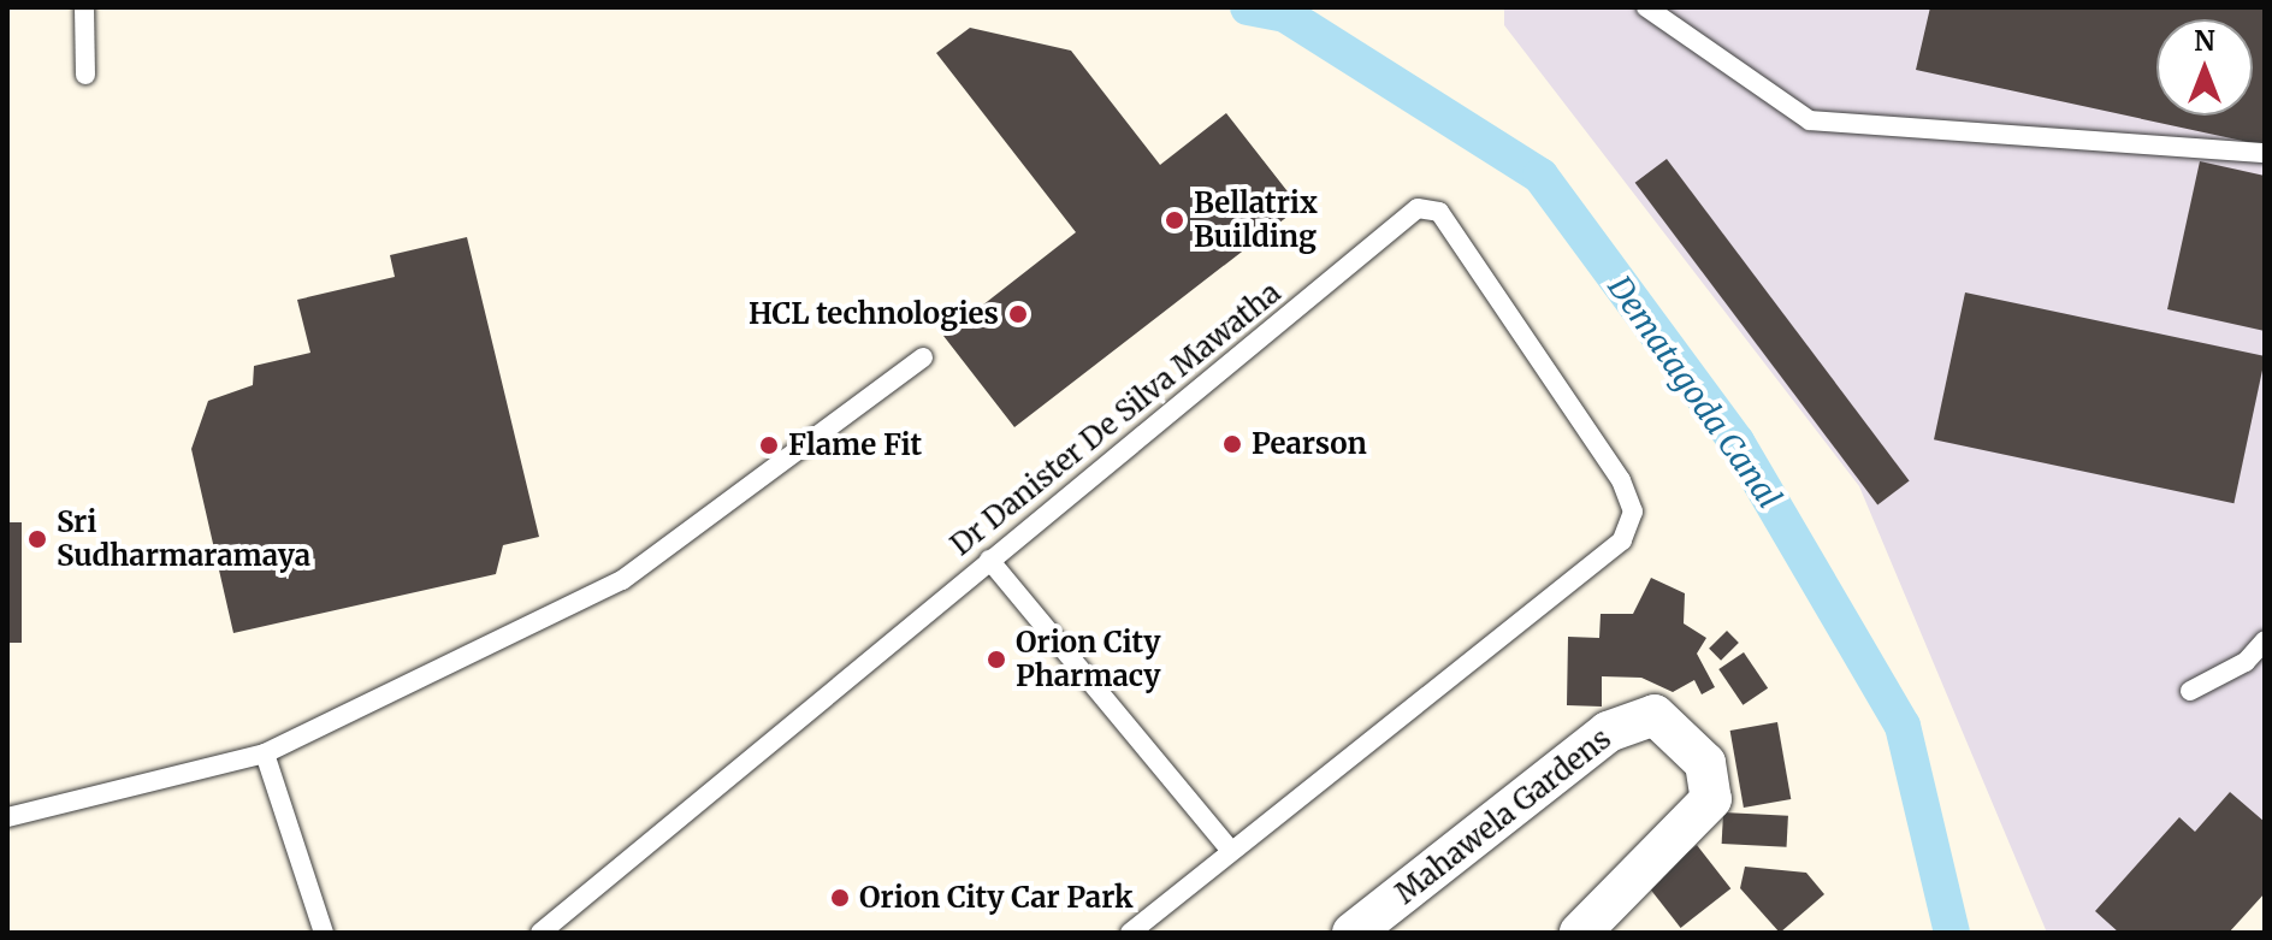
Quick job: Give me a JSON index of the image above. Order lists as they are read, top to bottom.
{
  "streets": {
    "street": ["Mahawela Gardens"],
    "lane": ["Dr Danister De Silva Mawatha"]
  },
  "water": ["Dematagoda Canal"],
  "places": [
    "Bellatrix Building",
    "HCL technologies",
    "Pearson",
    "Flame Fit",
    "Sri Sudharmaramaya",
    "Orion City Pharmacy",
    "Orion City Car Park"
  ],
  "north": "top"
}
